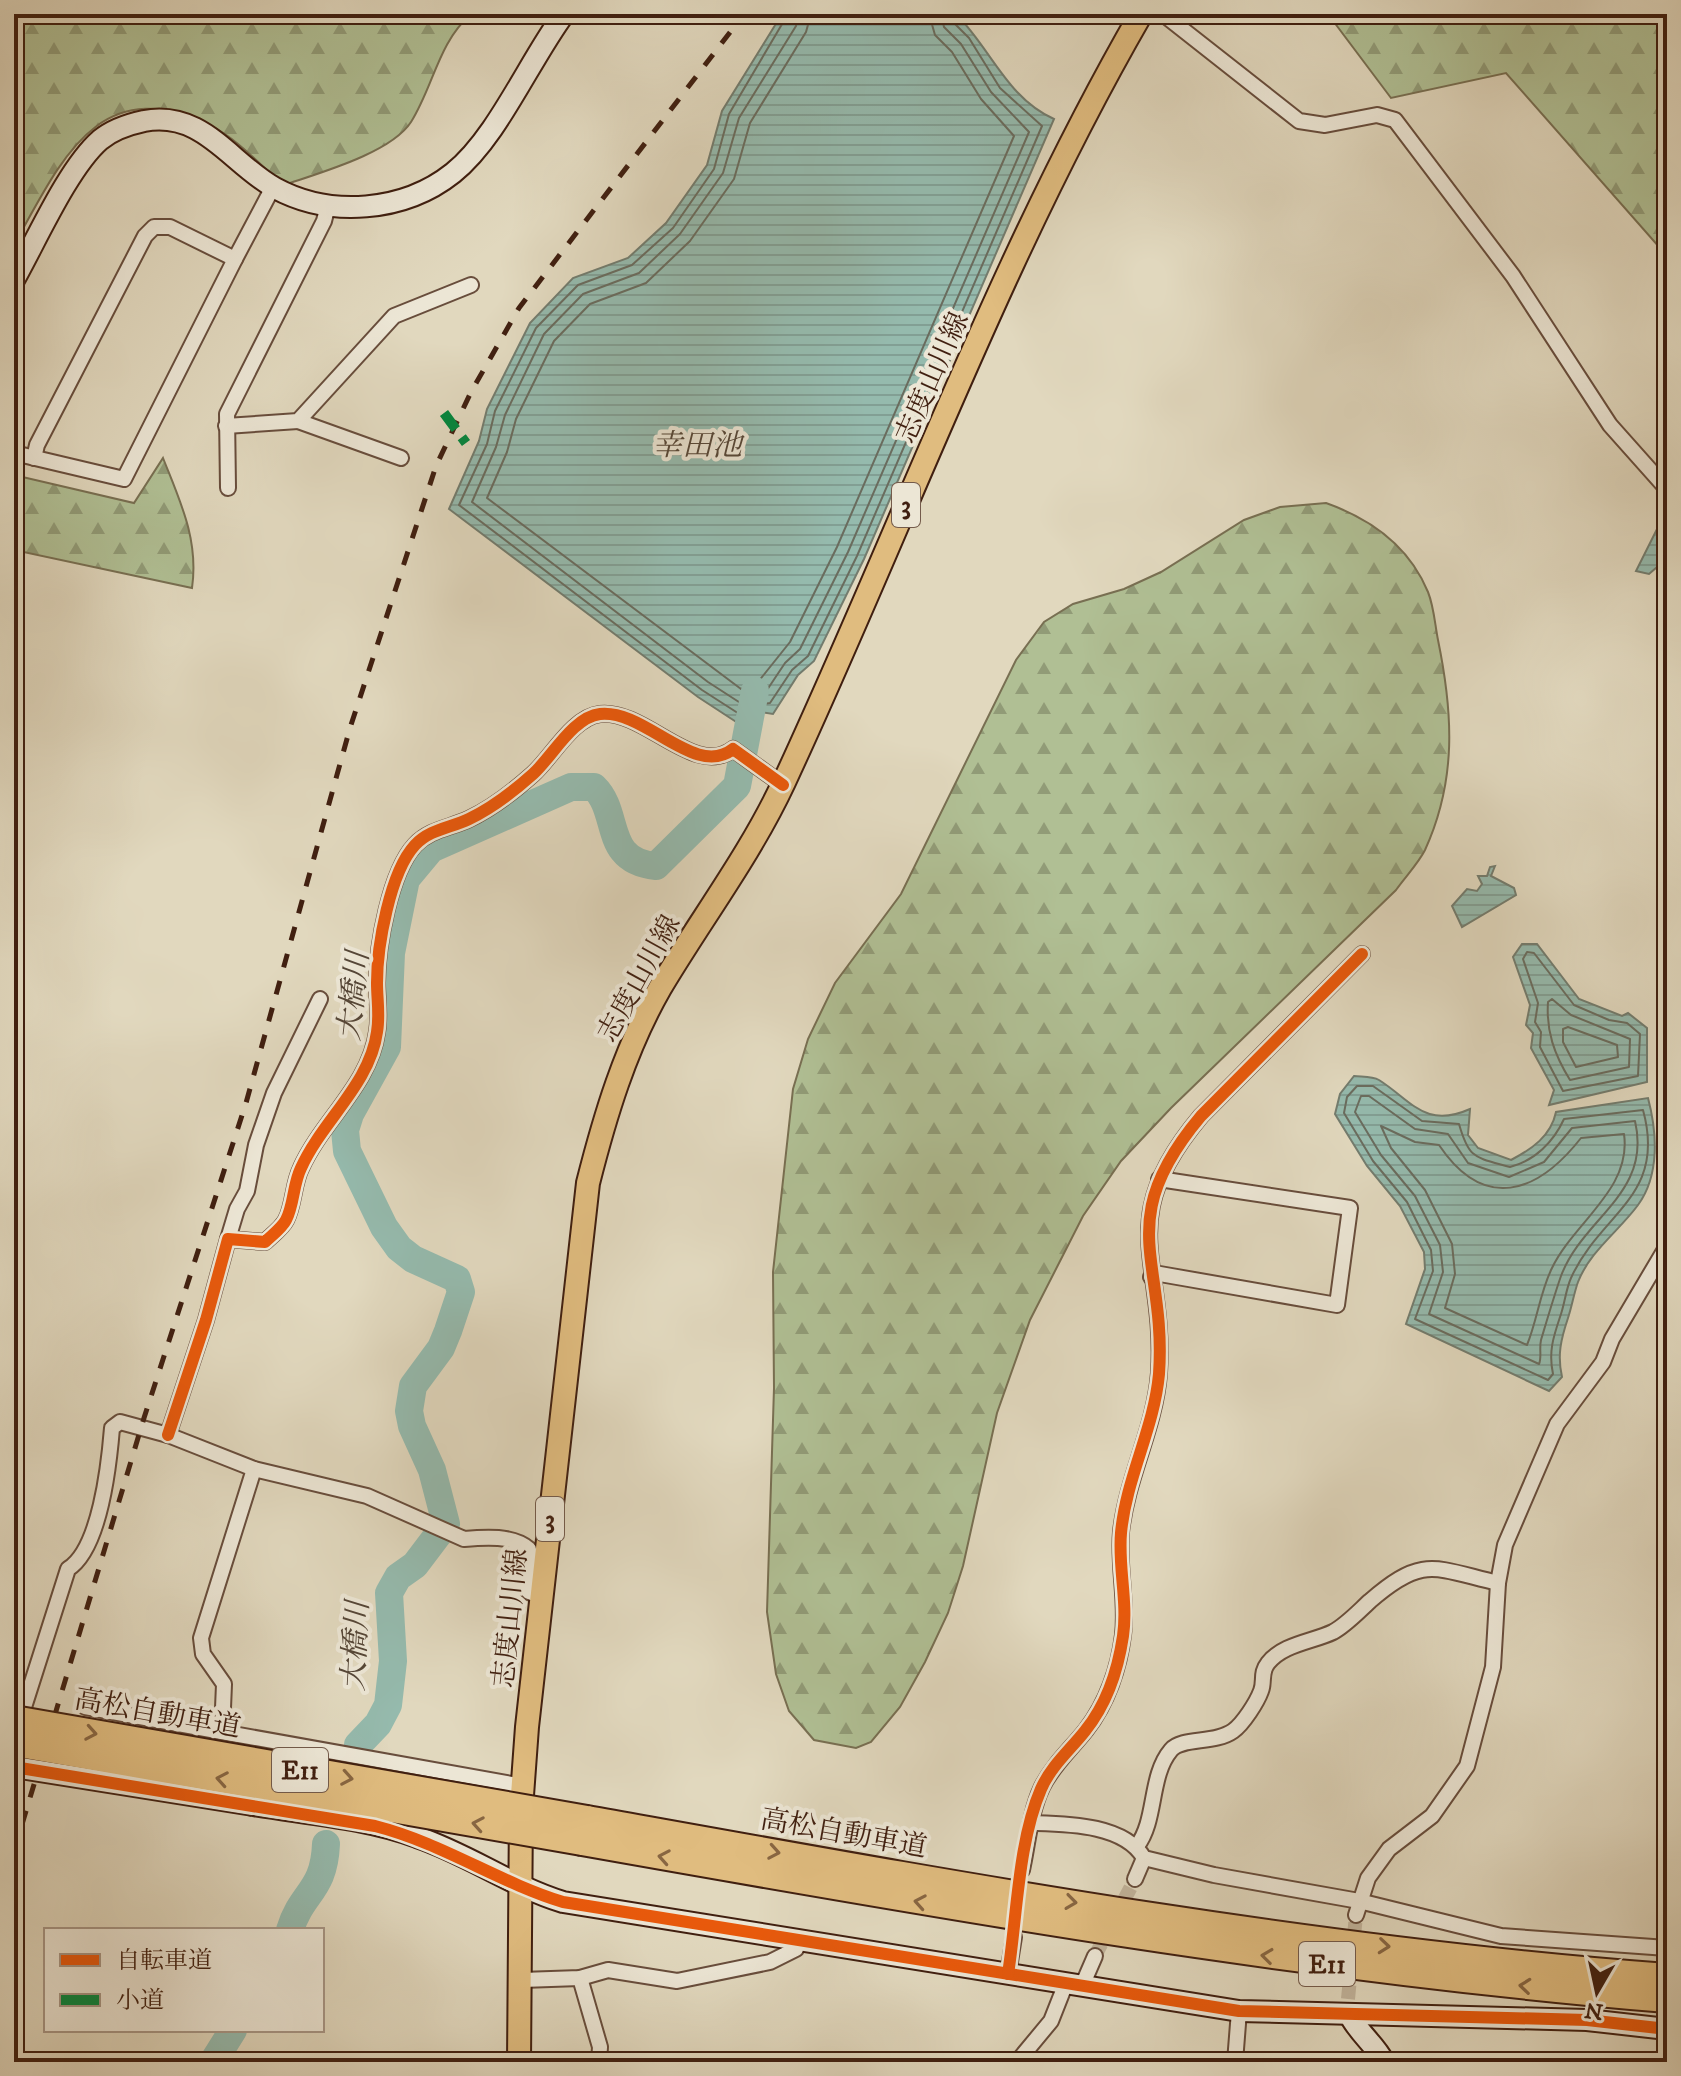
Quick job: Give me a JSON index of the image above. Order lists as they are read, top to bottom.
{
  "streets": {
    "highway": ["高松自動車道", "E11"],
    "main road": ["志度山川線", "3"]
  },
  "water": ["幸田池", "大橋川"],
  "legend": ["自転車道", "小道"],
  "north": "bottom"
}
